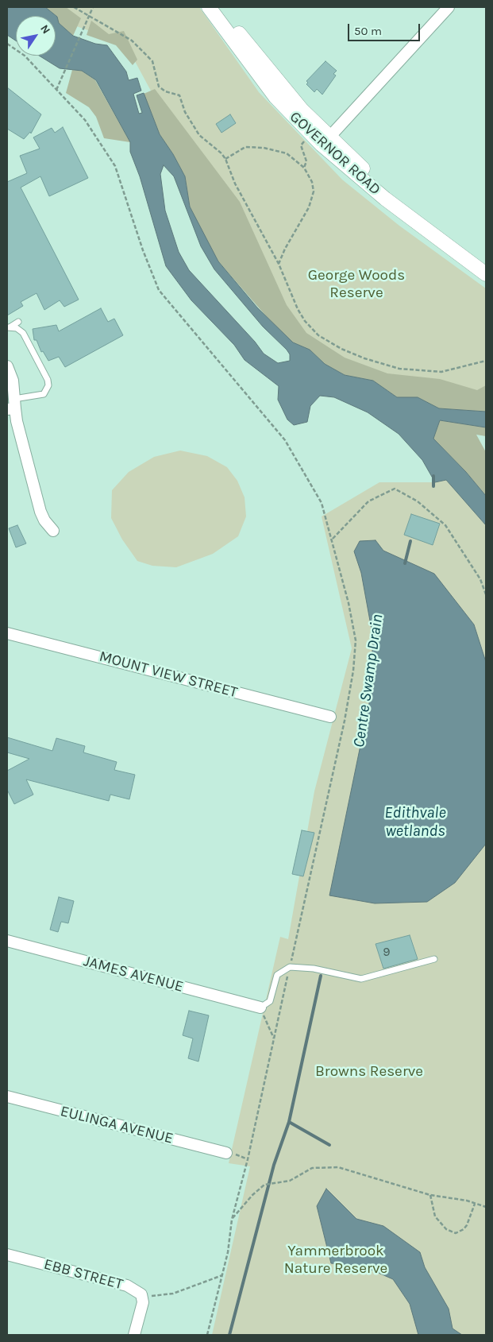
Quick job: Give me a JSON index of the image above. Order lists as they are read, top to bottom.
{
  "streets": {
    "street": [
      "GOVERNOR ROAD",
      "MOUNT VIEW STREET",
      "JAMES AVENUE",
      "EULINGA AVENUE",
      "EBB STREET"
    ]
  },
  "water": ["Centre Swamp Drain", "Edithvale wetlands"],
  "parks": ["George Woods Reserve", "Browns Reserve", "Yammerbrook Nature Reserve"],
  "house_numbers": ["9"],
  "scale_bar": "50 m",
  "north": "top right"
}
